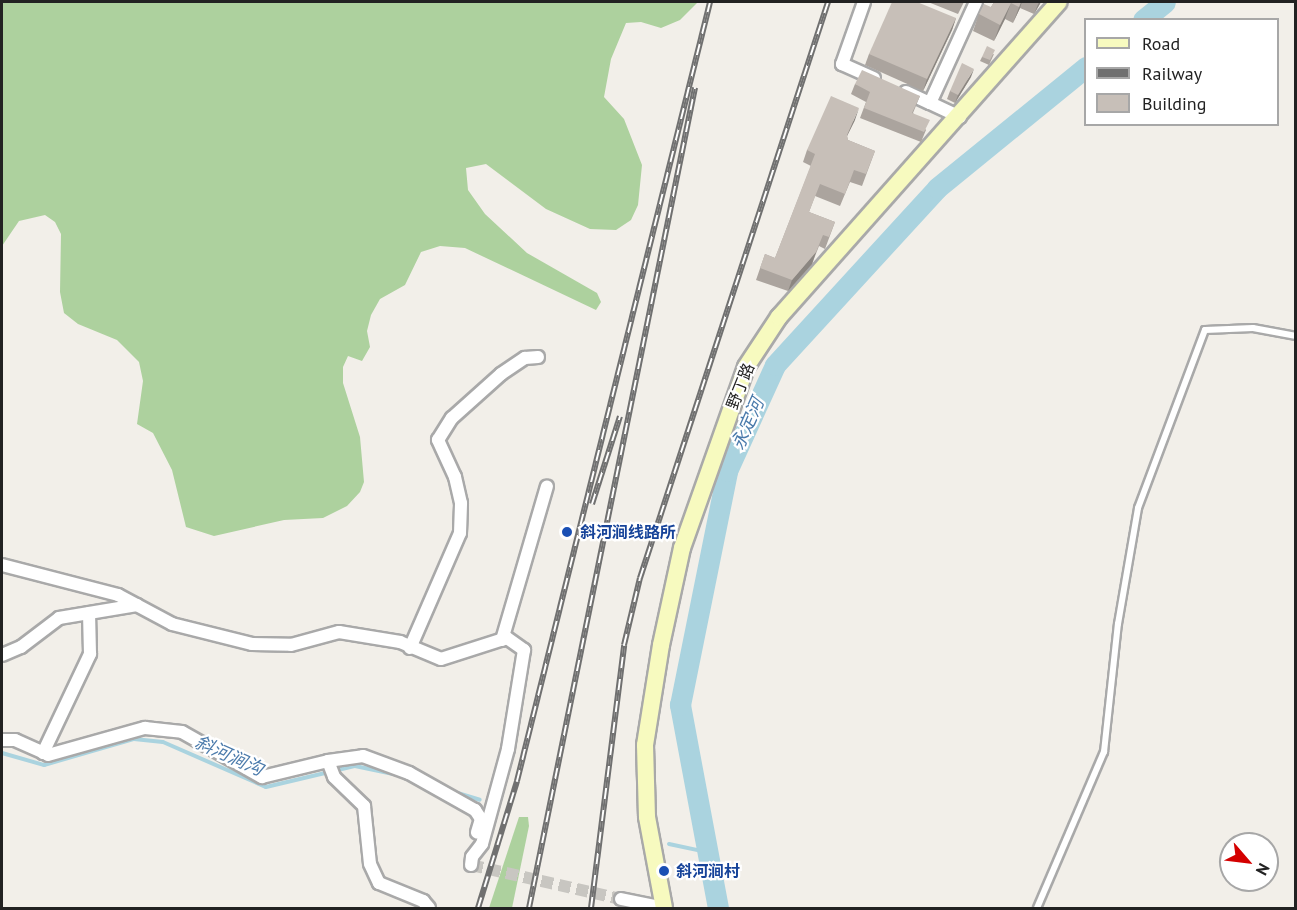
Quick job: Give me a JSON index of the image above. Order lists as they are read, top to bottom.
{
  "streets": {
    "main road": ["野丁路"]
  },
  "water": ["永定河", "斜河涧沟"],
  "places": ["斜河涧线路所", "斜河涧村"],
  "legend": ["Road", "Railway", "Building"],
  "north": "bottom right"
}
